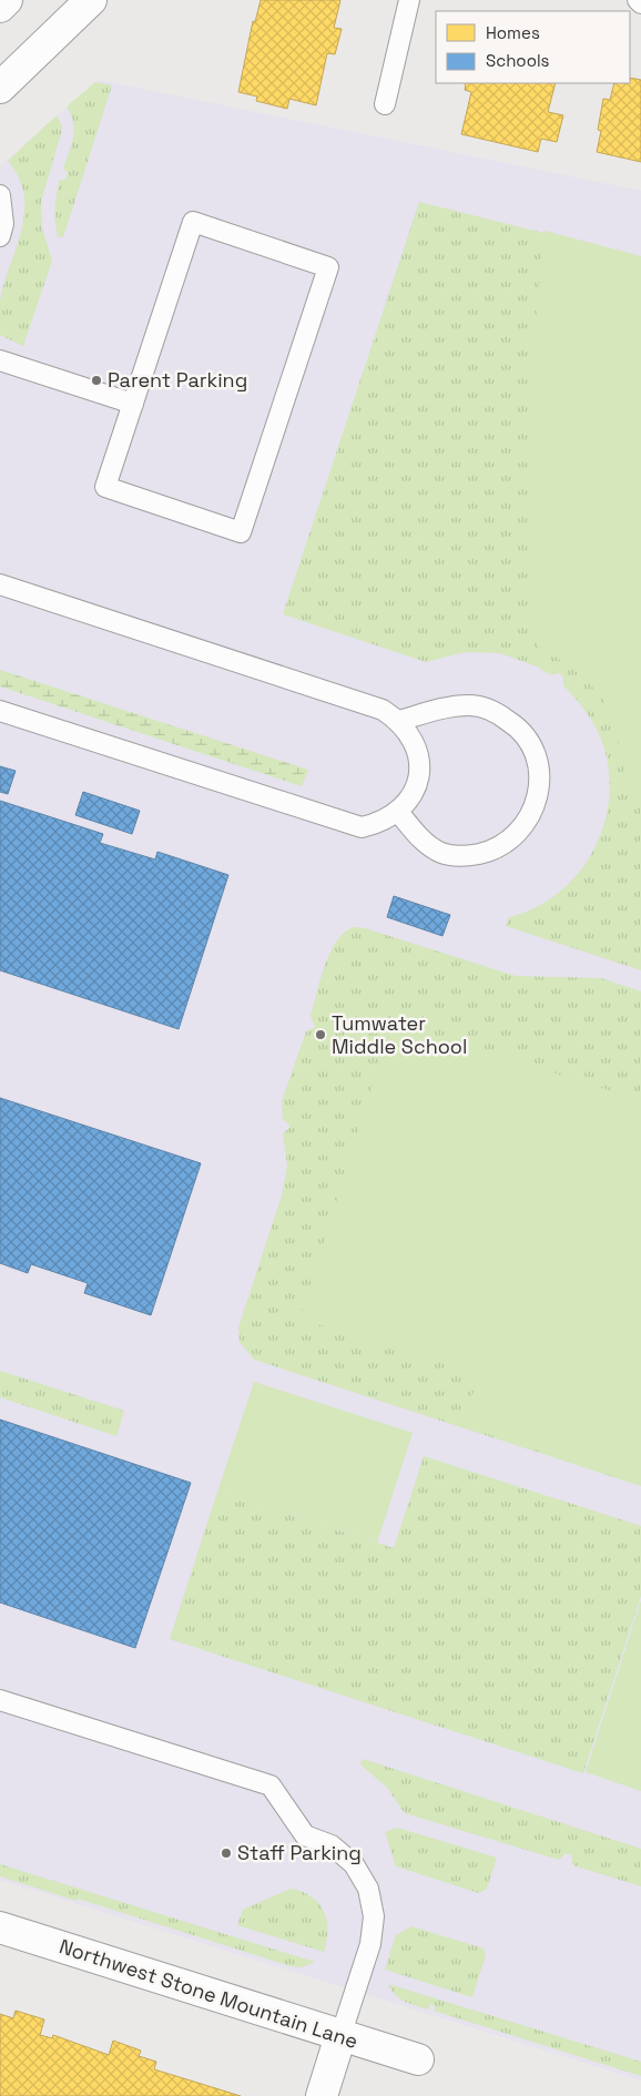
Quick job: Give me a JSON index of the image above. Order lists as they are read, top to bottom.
{
  "streets": {
    "street": ["Northwest Stone Mountain Lane"]
  },
  "places": ["Parent Parking", "Tumwater Middle School", "Staff Parking"],
  "legend": ["Homes", "Schools"]
}
